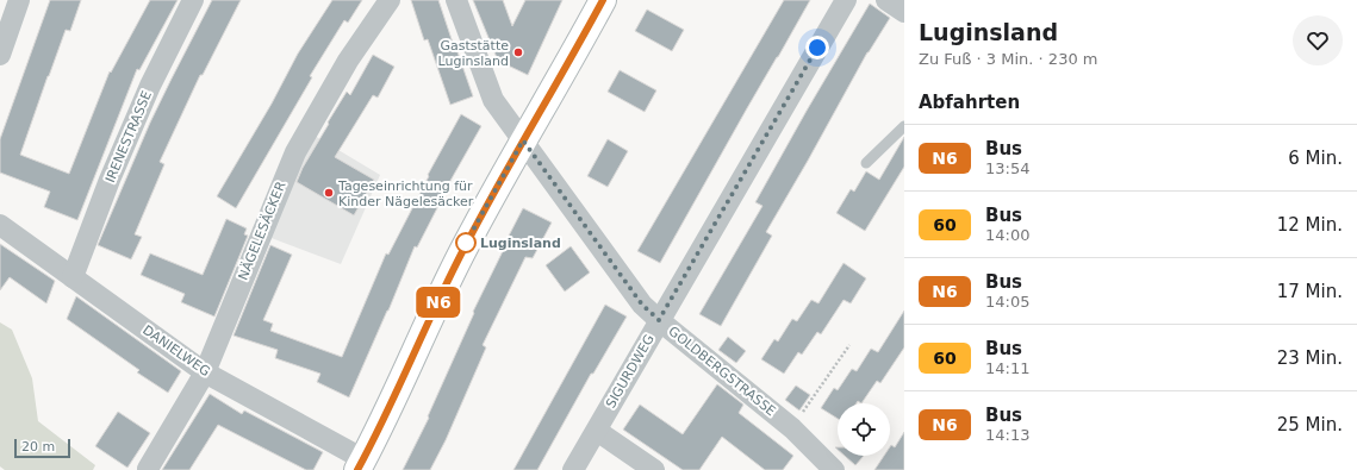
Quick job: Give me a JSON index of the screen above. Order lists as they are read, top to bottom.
{
  "streets": {
    "street": [
      "IRENESTRASSE",
      "NÄGELESÄCKER",
      "DANIELWEG",
      "SIGURDWEG",
      "GOLDBERGSTRASSE"
    ]
  },
  "crossings": [
    ["IRENESTRASSE", "DANIELWEG"],
    ["NÄGELESÄCKER", "DANIELWEG"],
    ["SIGURDWEG", "GOLDBERGSTRASSE"]
  ],
  "places": ["Gaststätte Luginsland", "Tageseinrichtung für Kinder Nägelesäcker", "Luginsland"],
  "lines": ["bus line N6"],
  "scale_bar": "20 m",
  "page": {
    "on_map": "N6",
    "heading": [
      ["Luginsland", "Zu Fuß · 3 Min. · 230 m"],
      "Abfahrten"
    ],
    "list": [
      {
        "mark": "N6",
        "name": "Bus",
        "note": "13:54",
        "value": "6 Min."
      },
      {
        "mark": "60",
        "name": "Bus",
        "note": "14:00",
        "value": "12 Min."
      },
      {
        "mark": "N6",
        "name": "Bus",
        "note": "14:05",
        "value": "17 Min."
      },
      {
        "mark": "60",
        "name": "Bus",
        "note": "14:11",
        "value": "23 Min."
      },
      {
        "mark": "N6",
        "name": "Bus",
        "note": "14:13",
        "value": "25 Min."
      }
    ],
    "scale": "20 m"
  }
}
